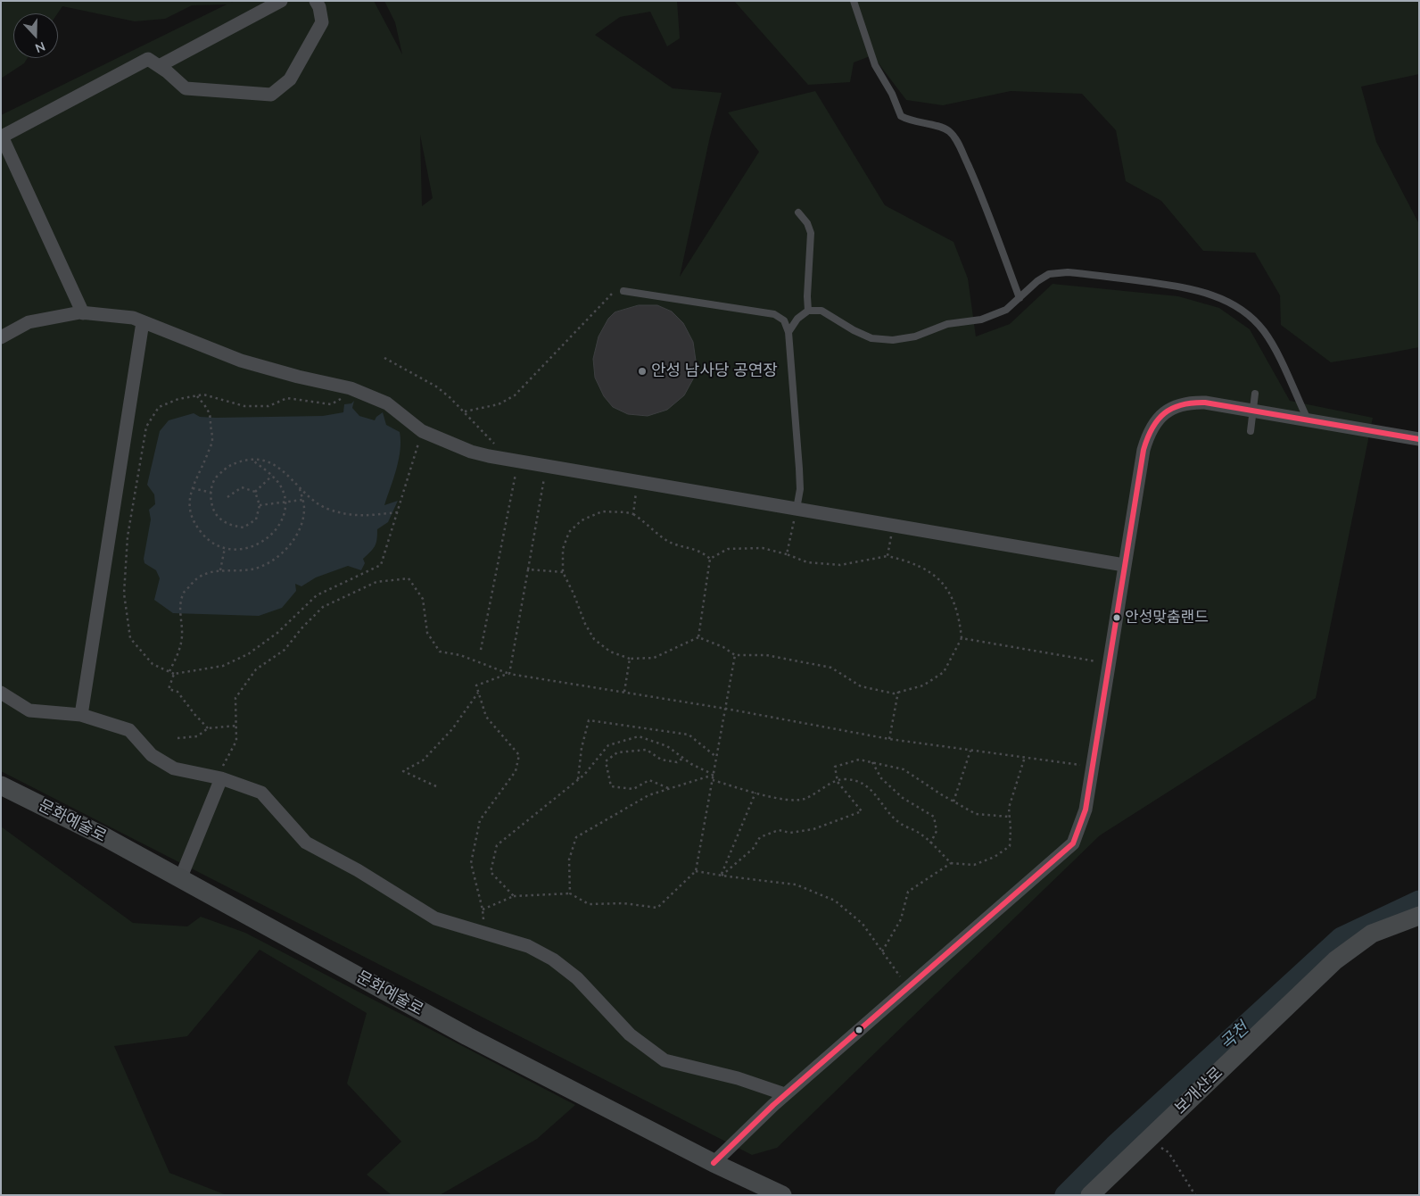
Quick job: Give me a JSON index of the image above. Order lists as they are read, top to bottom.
{
  "streets": {
    "street": ["문화예술로", "보개산로"]
  },
  "water": ["곡천"],
  "places": ["안성 남사당 공연장", "안성맞춤랜드"],
  "north": "bottom"
}
